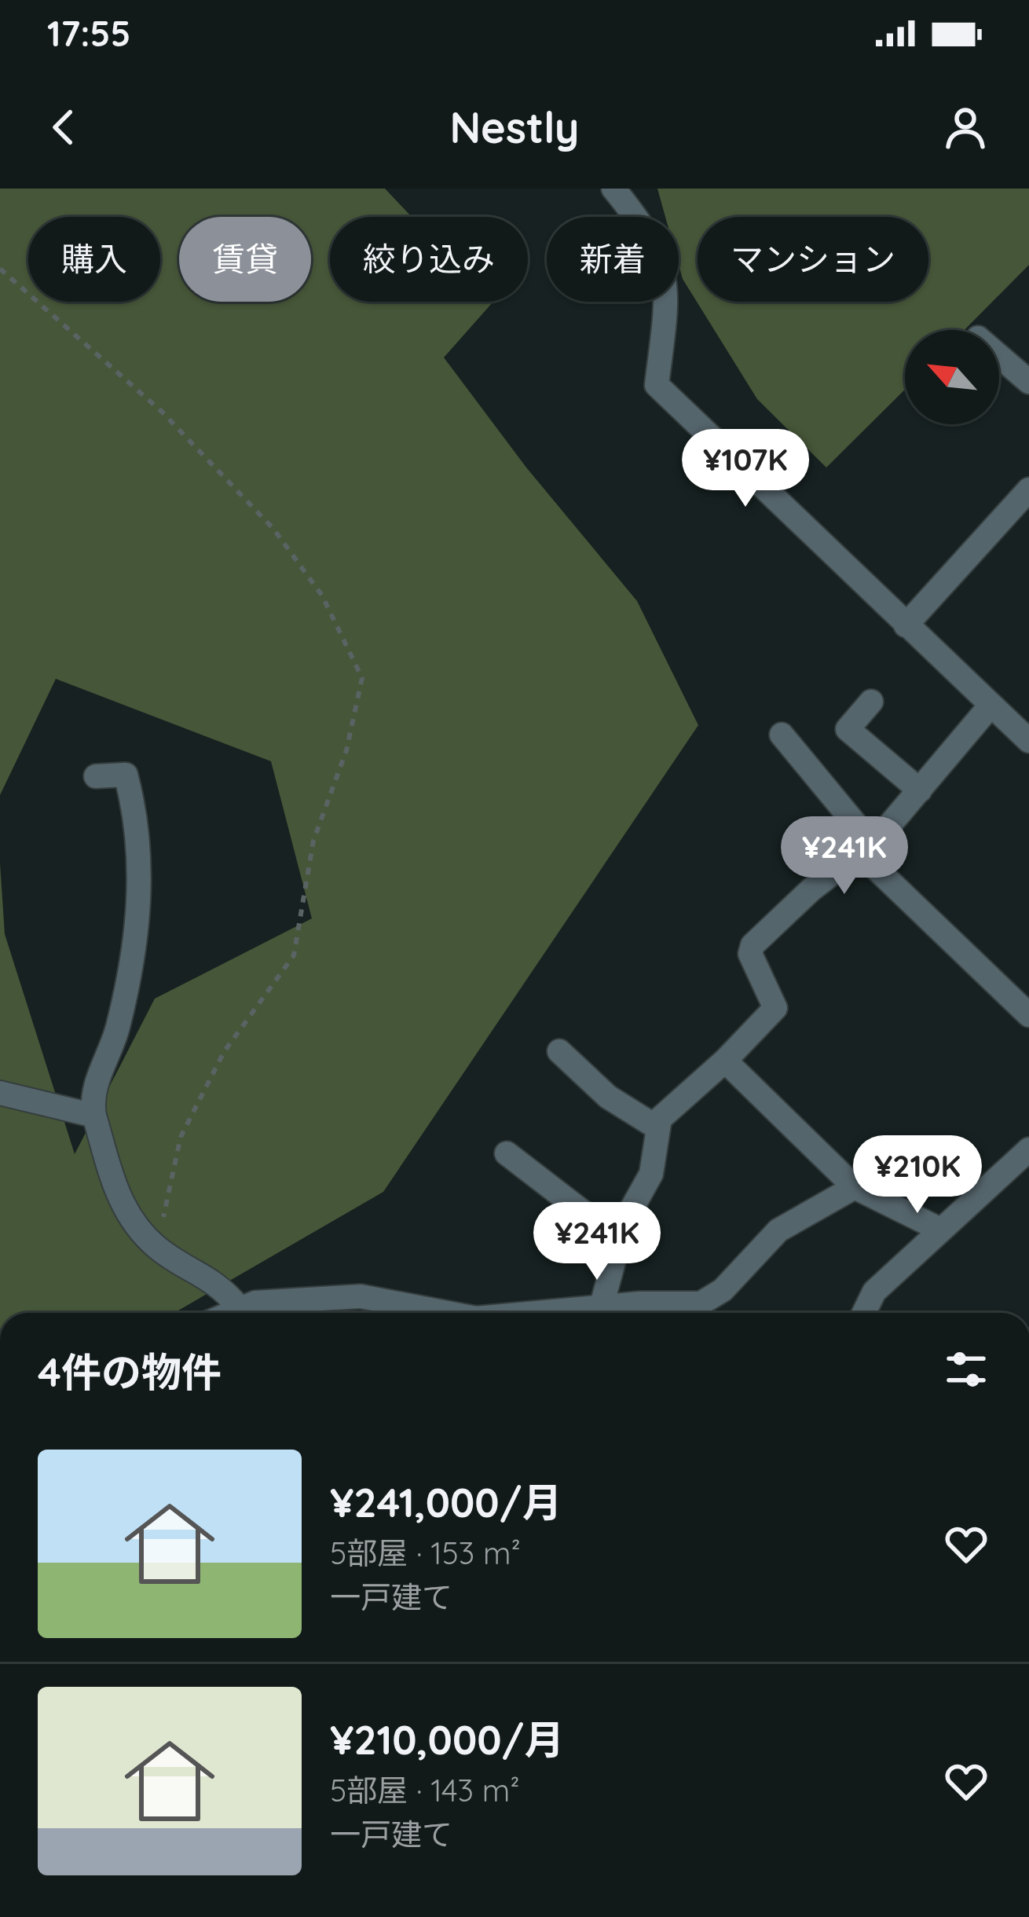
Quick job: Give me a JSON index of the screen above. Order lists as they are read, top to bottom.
{
  "north": "top left",
  "page": {
    "status": "17:55",
    "header": "Nestly",
    "chip": [
      "購入",
      "賃貸",
      "絞り込み",
      "新着",
      "マンション"
    ],
    "price": [
      "¥107K",
      "¥241K",
      "¥210K",
      "¥241K"
    ],
    "heading": "4件の物件",
    "list": [
      {
        "name": "¥241,000/月",
        "note": "5部屋 · 153 m² · 一戸建て"
      },
      {
        "name": "¥210,000/月",
        "note": "5部屋 · 143 m² · 一戸建て"
      }
    ]
  }
}
